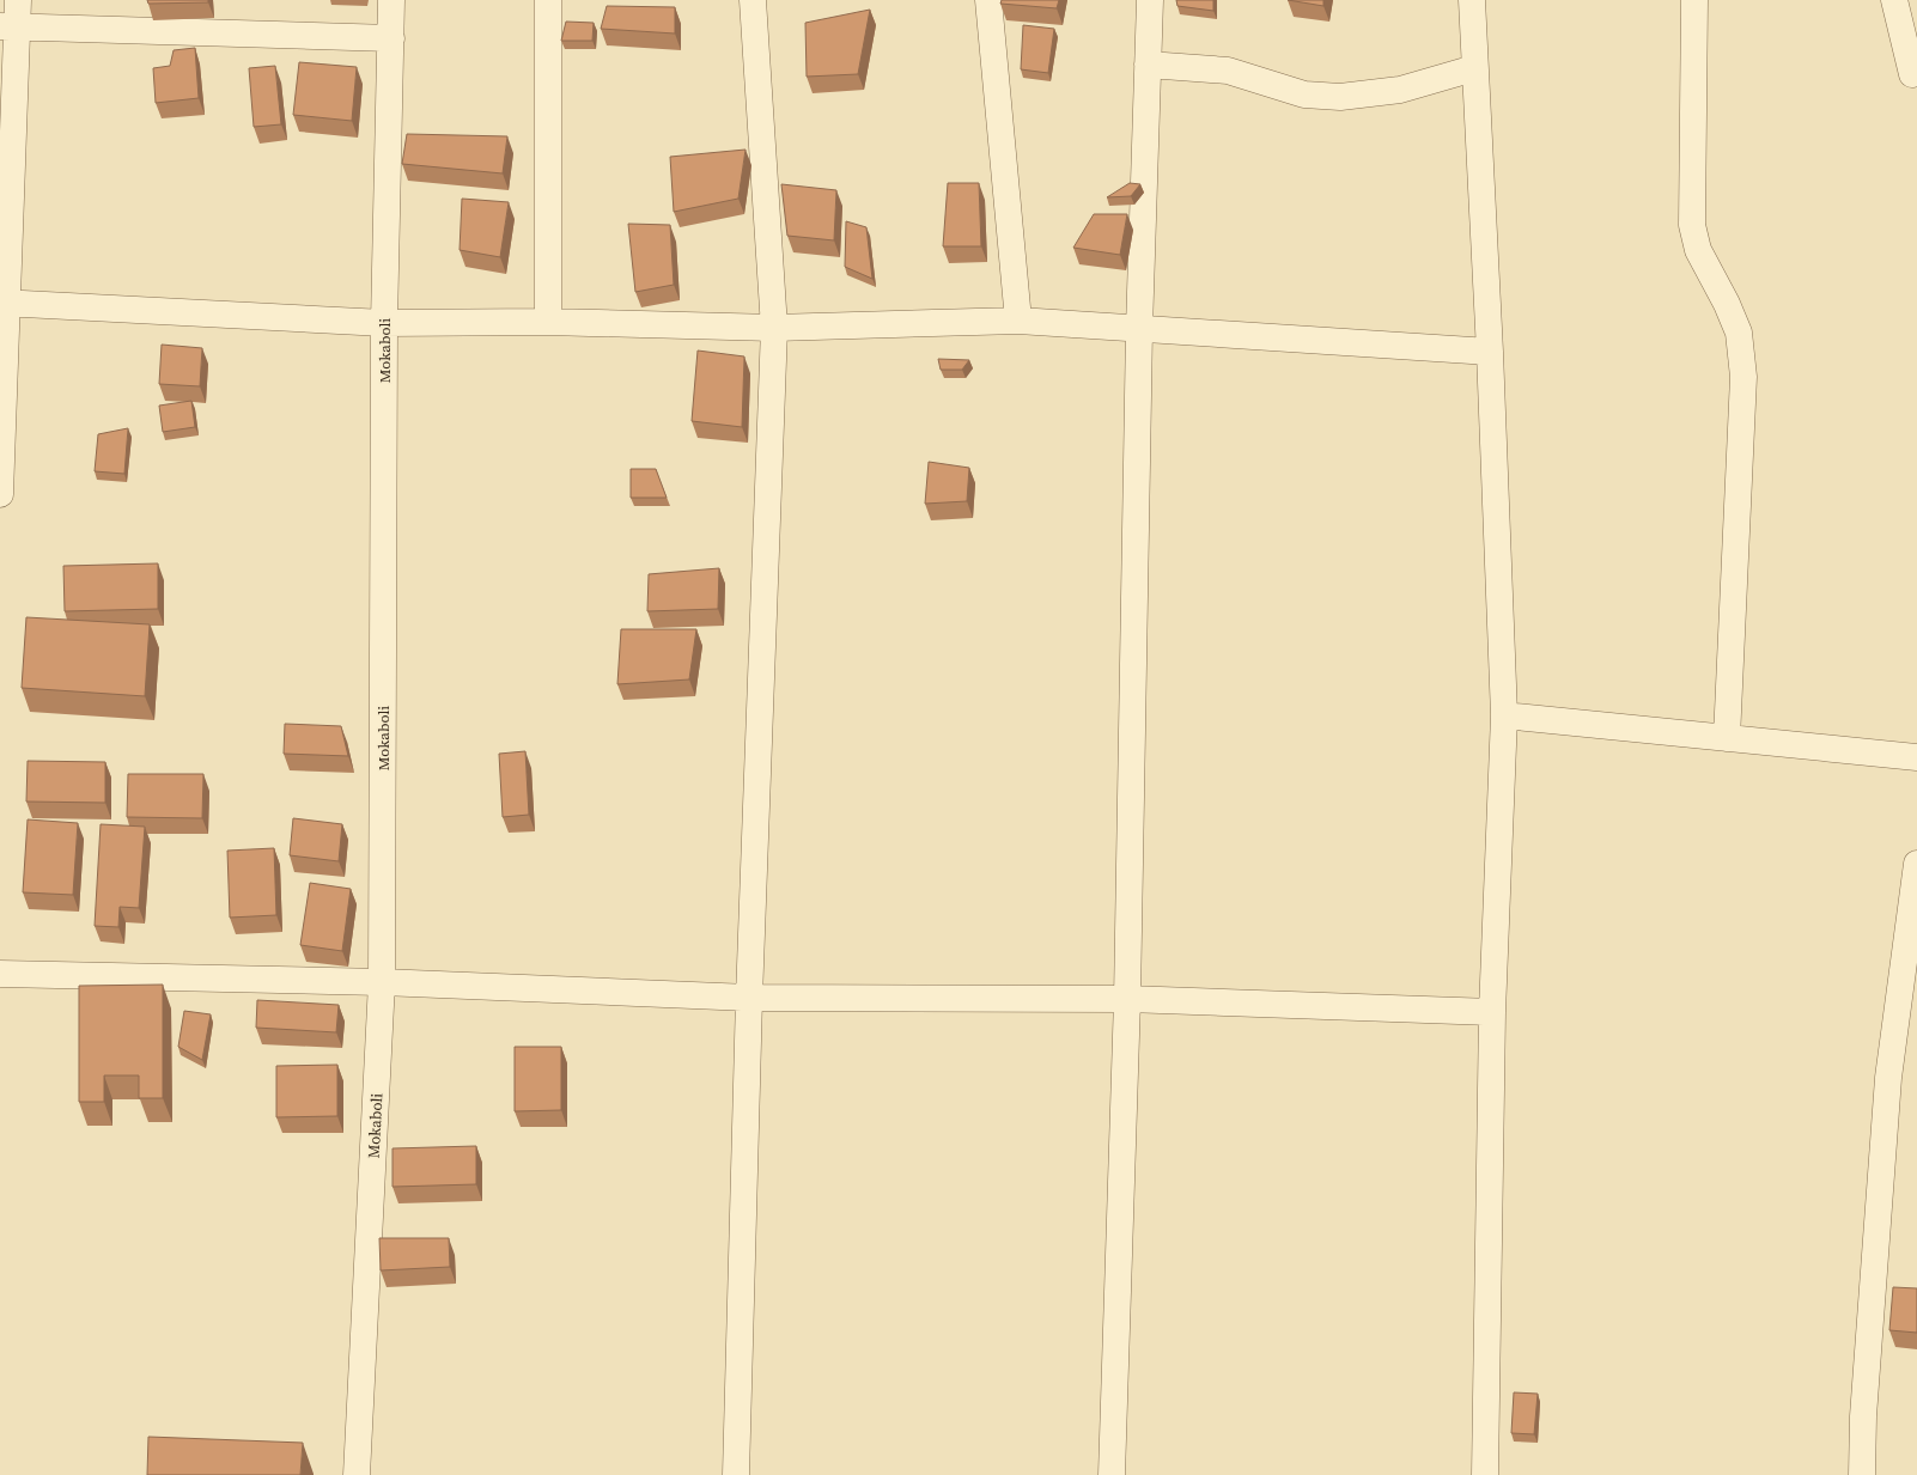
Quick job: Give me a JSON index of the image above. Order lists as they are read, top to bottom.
{
  "streets": {
    "street": ["Mokaboli"]
  }
}
